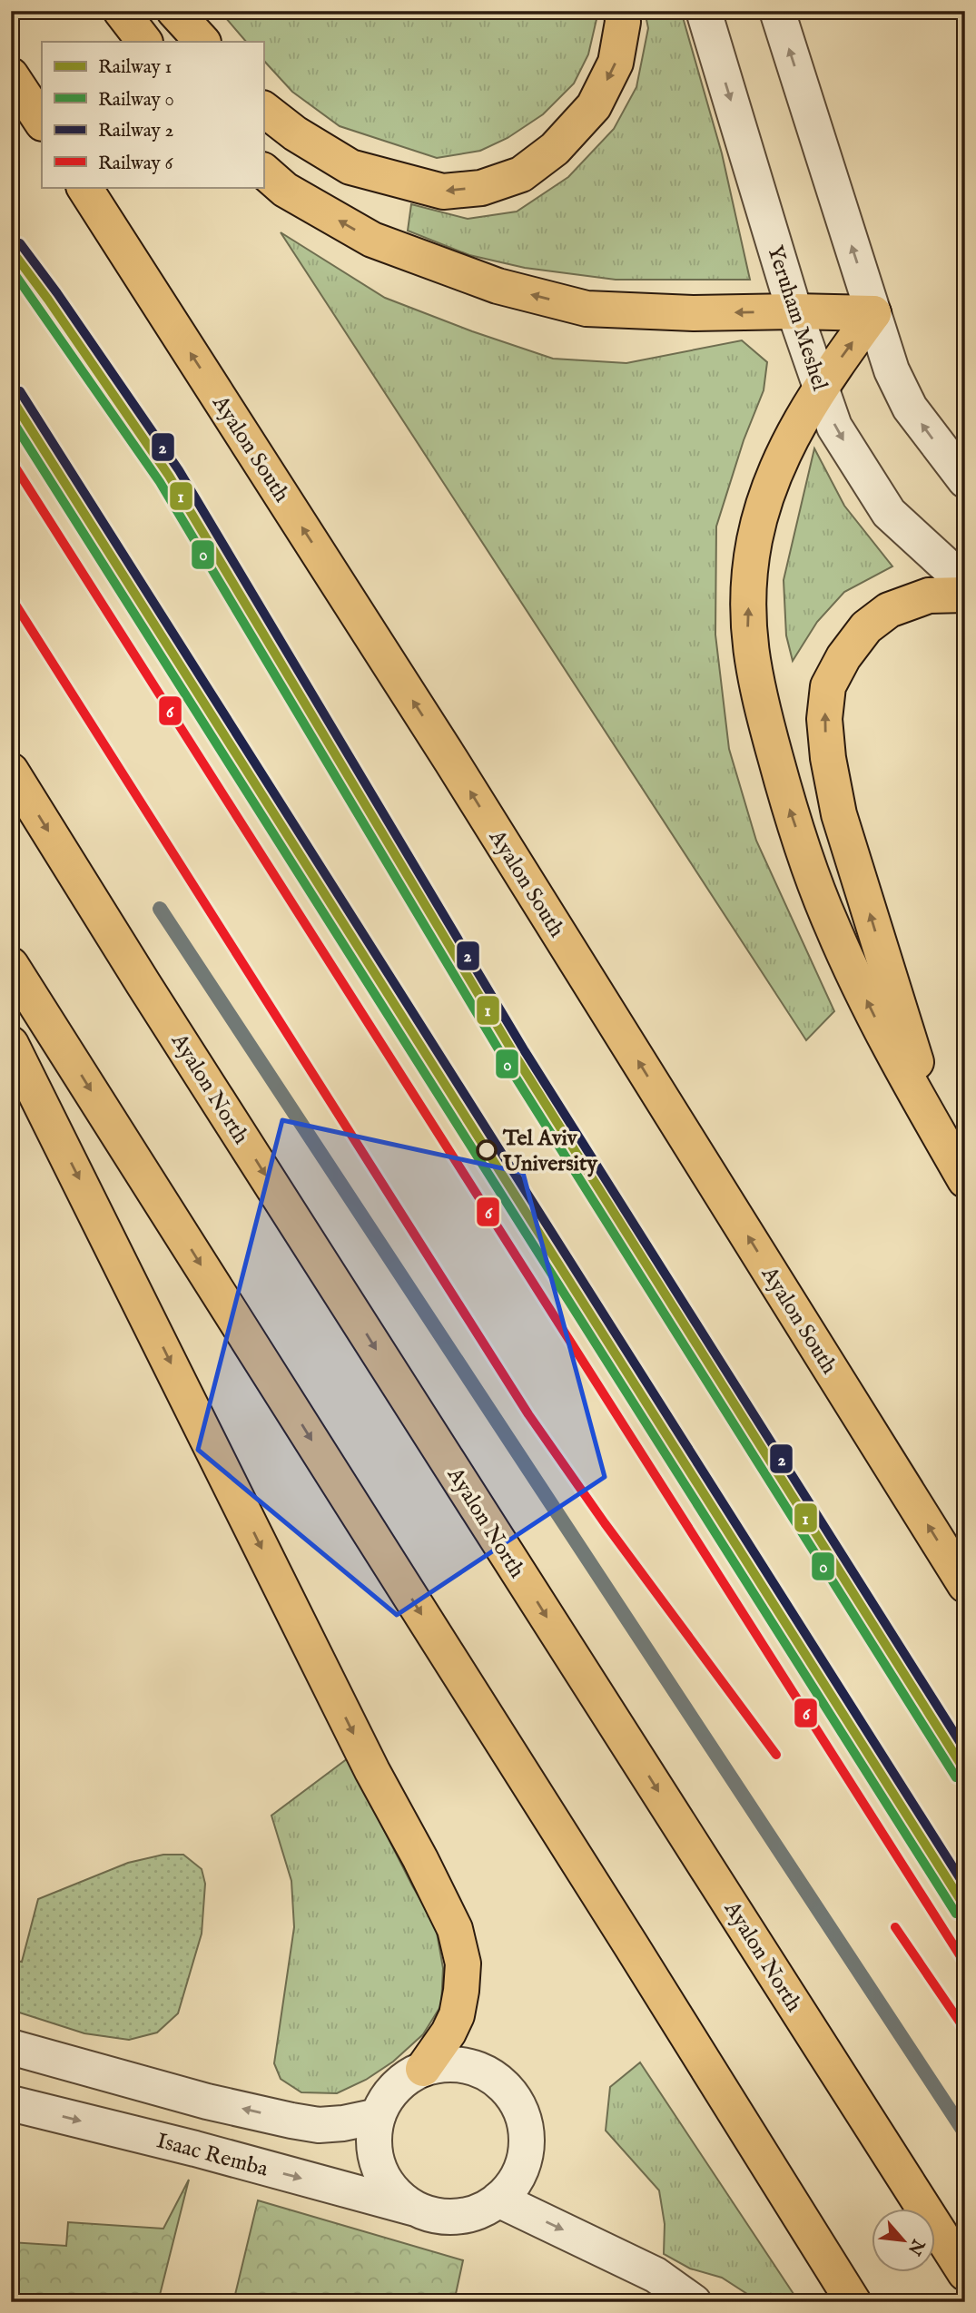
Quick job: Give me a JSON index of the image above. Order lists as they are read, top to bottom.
{
  "streets": {
    "highway": ["Ayalon South", "Ayalon North"],
    "street": ["Yeruham Meshel", "Isaac Remba"]
  },
  "one_way": ["Ayalon South"],
  "places": ["Tel Aviv University"],
  "lines": [
    "rail line 2",
    "rail line 1",
    "rail line 0",
    "rail line 6"
  ],
  "legend": [
    "Railway 1",
    "Railway 0",
    "Railway 2",
    "Railway 6"
  ],
  "north": "bottom right"
}
